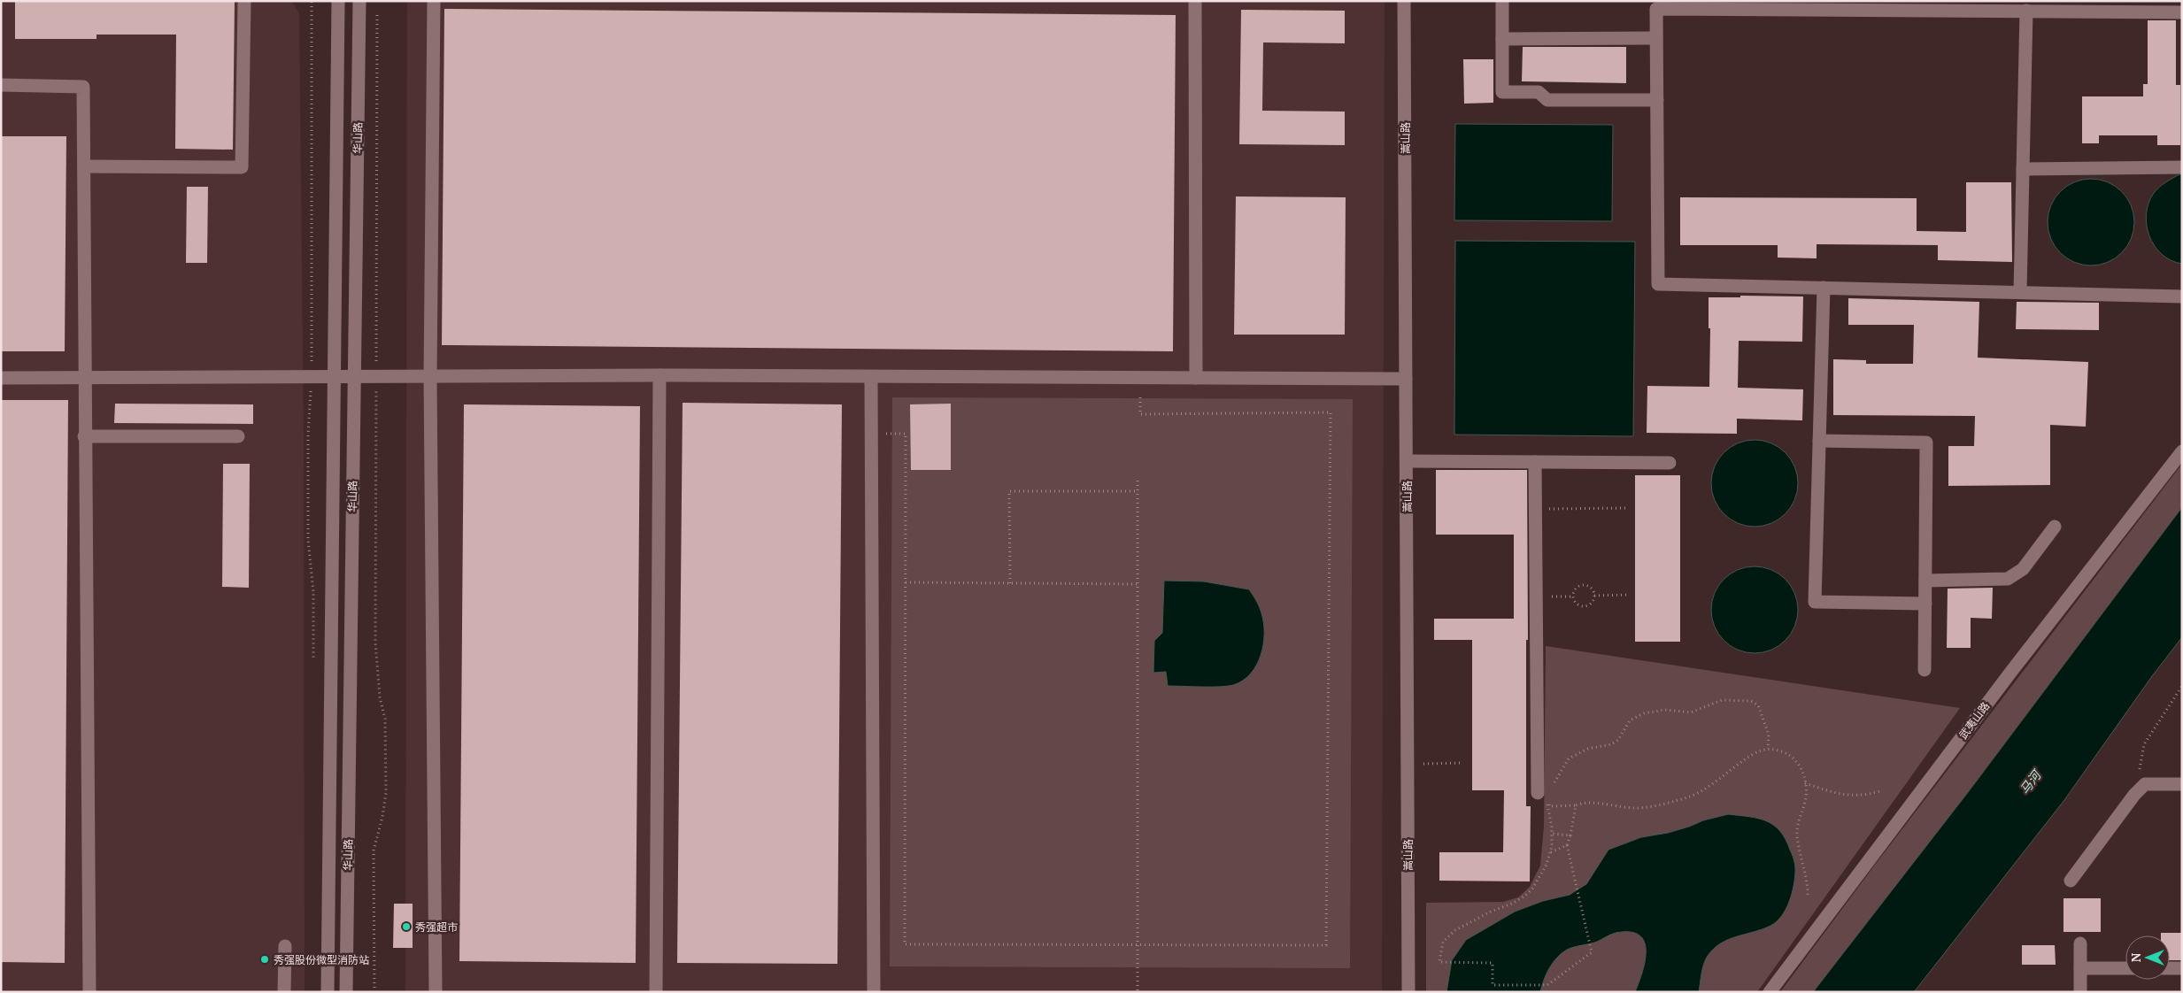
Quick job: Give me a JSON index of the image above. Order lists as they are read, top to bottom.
{
  "streets": {
    "street": ["华山路", "嵩山路", "武夷山路"]
  },
  "water": ["马河"],
  "places": ["秀强超市", "秀强股份微型消防站"],
  "north": "left"
}
